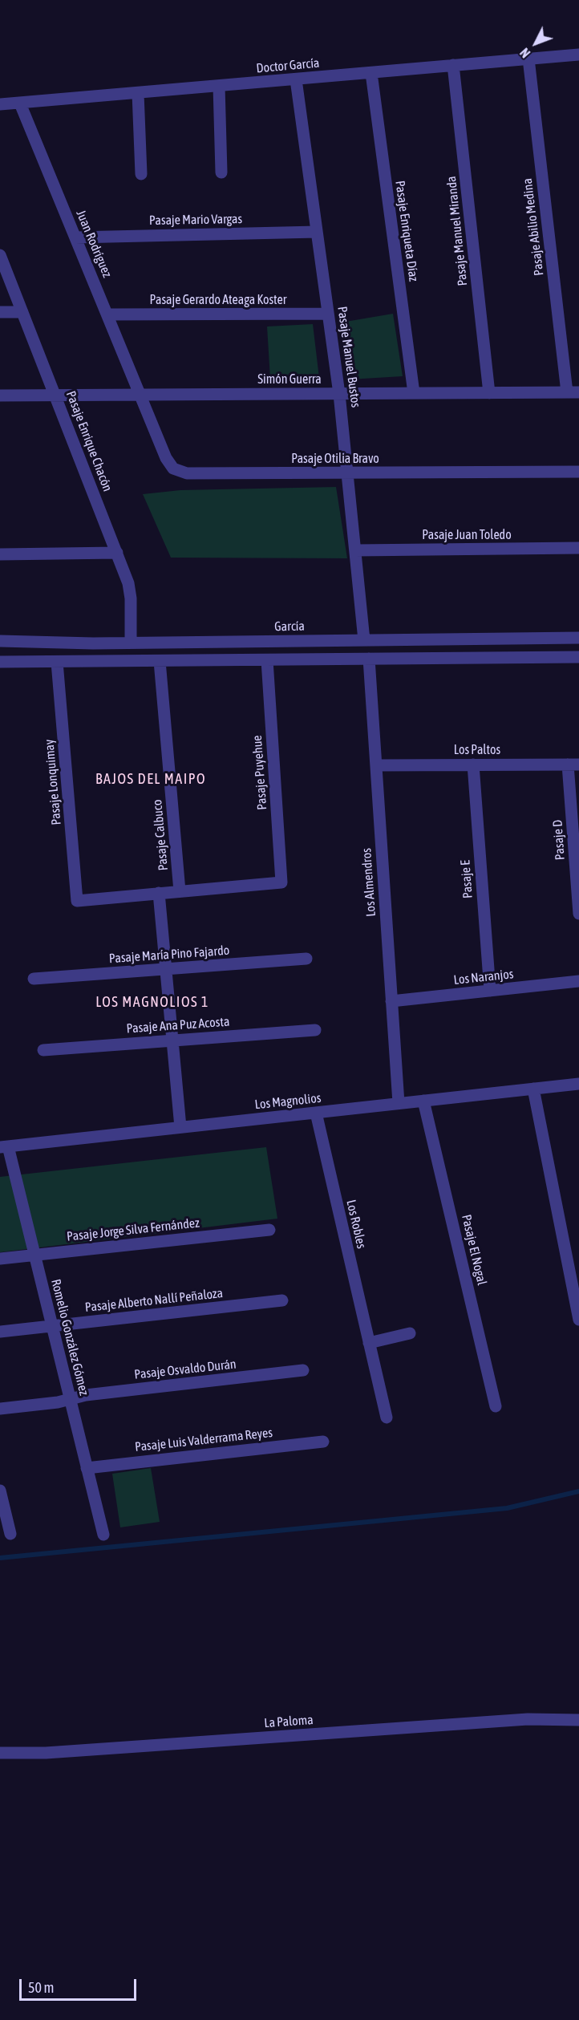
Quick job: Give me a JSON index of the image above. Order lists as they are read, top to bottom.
{
  "streets": {
    "street": [
      "Doctor García",
      "Pasaje Mario Vargas",
      "Pasaje Abilio Medina",
      "Pasaje Enriqueta Díaz",
      "Pasaje Manuel Miranda",
      "Juan Rodríguez",
      "Pasaje Gerardo Ateaga Koster",
      "Pasaje Manuel Bustos",
      "Simón Guerra",
      "Pasaje Enrique Chacón",
      "Pasaje Otilia Bravo",
      "Pasaje Juan Toledo",
      "García",
      "Los Paltos",
      "Pasaje Puyehue",
      "Pasaje Lonquimay",
      "Pasaje Calbuco",
      "Pasaje D",
      "Pasaje E",
      "Los Almendros",
      "Pasaje María Pino Fajardo",
      "Los Naranjos",
      "Pasaje Ana Puz Acosta",
      "Los Magnolios",
      "Los Robles",
      "Pasaje Jorge Silva Fernández",
      "Pasaje El Nogal",
      "Pasaje Alberto Nallí Peñaloza",
      "Romelio González Gómez",
      "Pasaje Osvaldo Durán",
      "Pasaje Luis Valderrama Reyes",
      "La Paloma"
    ]
  },
  "crossings": [
    ["Doctor García", "Pasaje Abilio Medina"],
    ["Doctor García", "Pasaje Enriqueta Díaz"],
    ["Doctor García", "Pasaje Manuel Miranda"],
    ["Doctor García", "Juan Rodríguez"],
    ["Doctor García", "Pasaje Manuel Bustos"],
    ["Pasaje Mario Vargas", "Juan Rodríguez"],
    ["Pasaje Mario Vargas", "Pasaje Manuel Bustos"],
    ["Pasaje Abilio Medina", "Simón Guerra"],
    ["Pasaje Enriqueta Díaz", "Simón Guerra"],
    ["Pasaje Manuel Miranda", "Simón Guerra"],
    ["Juan Rodríguez", "Pasaje Gerardo Ateaga Koster"],
    ["Juan Rodríguez", "Simón Guerra"],
    ["Juan Rodríguez", "Pasaje Otilia Bravo"],
    ["Pasaje Gerardo Ateaga Koster", "Pasaje Manuel Bustos"],
    ["Pasaje Manuel Bustos", "Simón Guerra"],
    ["Pasaje Manuel Bustos", "Pasaje Otilia Bravo"],
    ["Pasaje Manuel Bustos", "Pasaje Juan Toledo"],
    ["Pasaje Manuel Bustos", "García"],
    ["Simón Guerra", "Pasaje Enrique Chacón"],
    ["Simón Guerra", "Pasaje Otilia Bravo"],
    ["Pasaje Enrique Chacón", "García"],
    ["Los Paltos", "Pasaje D"],
    ["Los Paltos", "Pasaje E"],
    ["Los Paltos", "Los Almendros"],
    ["Pasaje Puyehue", "Pasaje Calbuco"],
    ["Pasaje E", "Los Naranjos"],
    ["Los Almendros", "Los Naranjos"],
    ["Los Almendros", "Los Magnolios"],
    ["Los Magnolios", "Los Robles"],
    ["Los Magnolios", "Pasaje El Nogal"],
    ["Los Magnolios", "Romelio González Gómez"],
    ["Pasaje Jorge Silva Fernández", "Romelio González Gómez"],
    ["Pasaje Alberto Nallí Peñaloza", "Romelio González Gómez"],
    ["Romelio González Gómez", "Pasaje Osvaldo Durán"],
    ["Romelio González Gómez", "Pasaje Luis Valderrama Reyes"]
  ],
  "districts": ["BAJOS DEL MAIPO", "LOS MAGNOLIOS 1"],
  "scale_bar": "50 m",
  "north": "bottom left"
}
